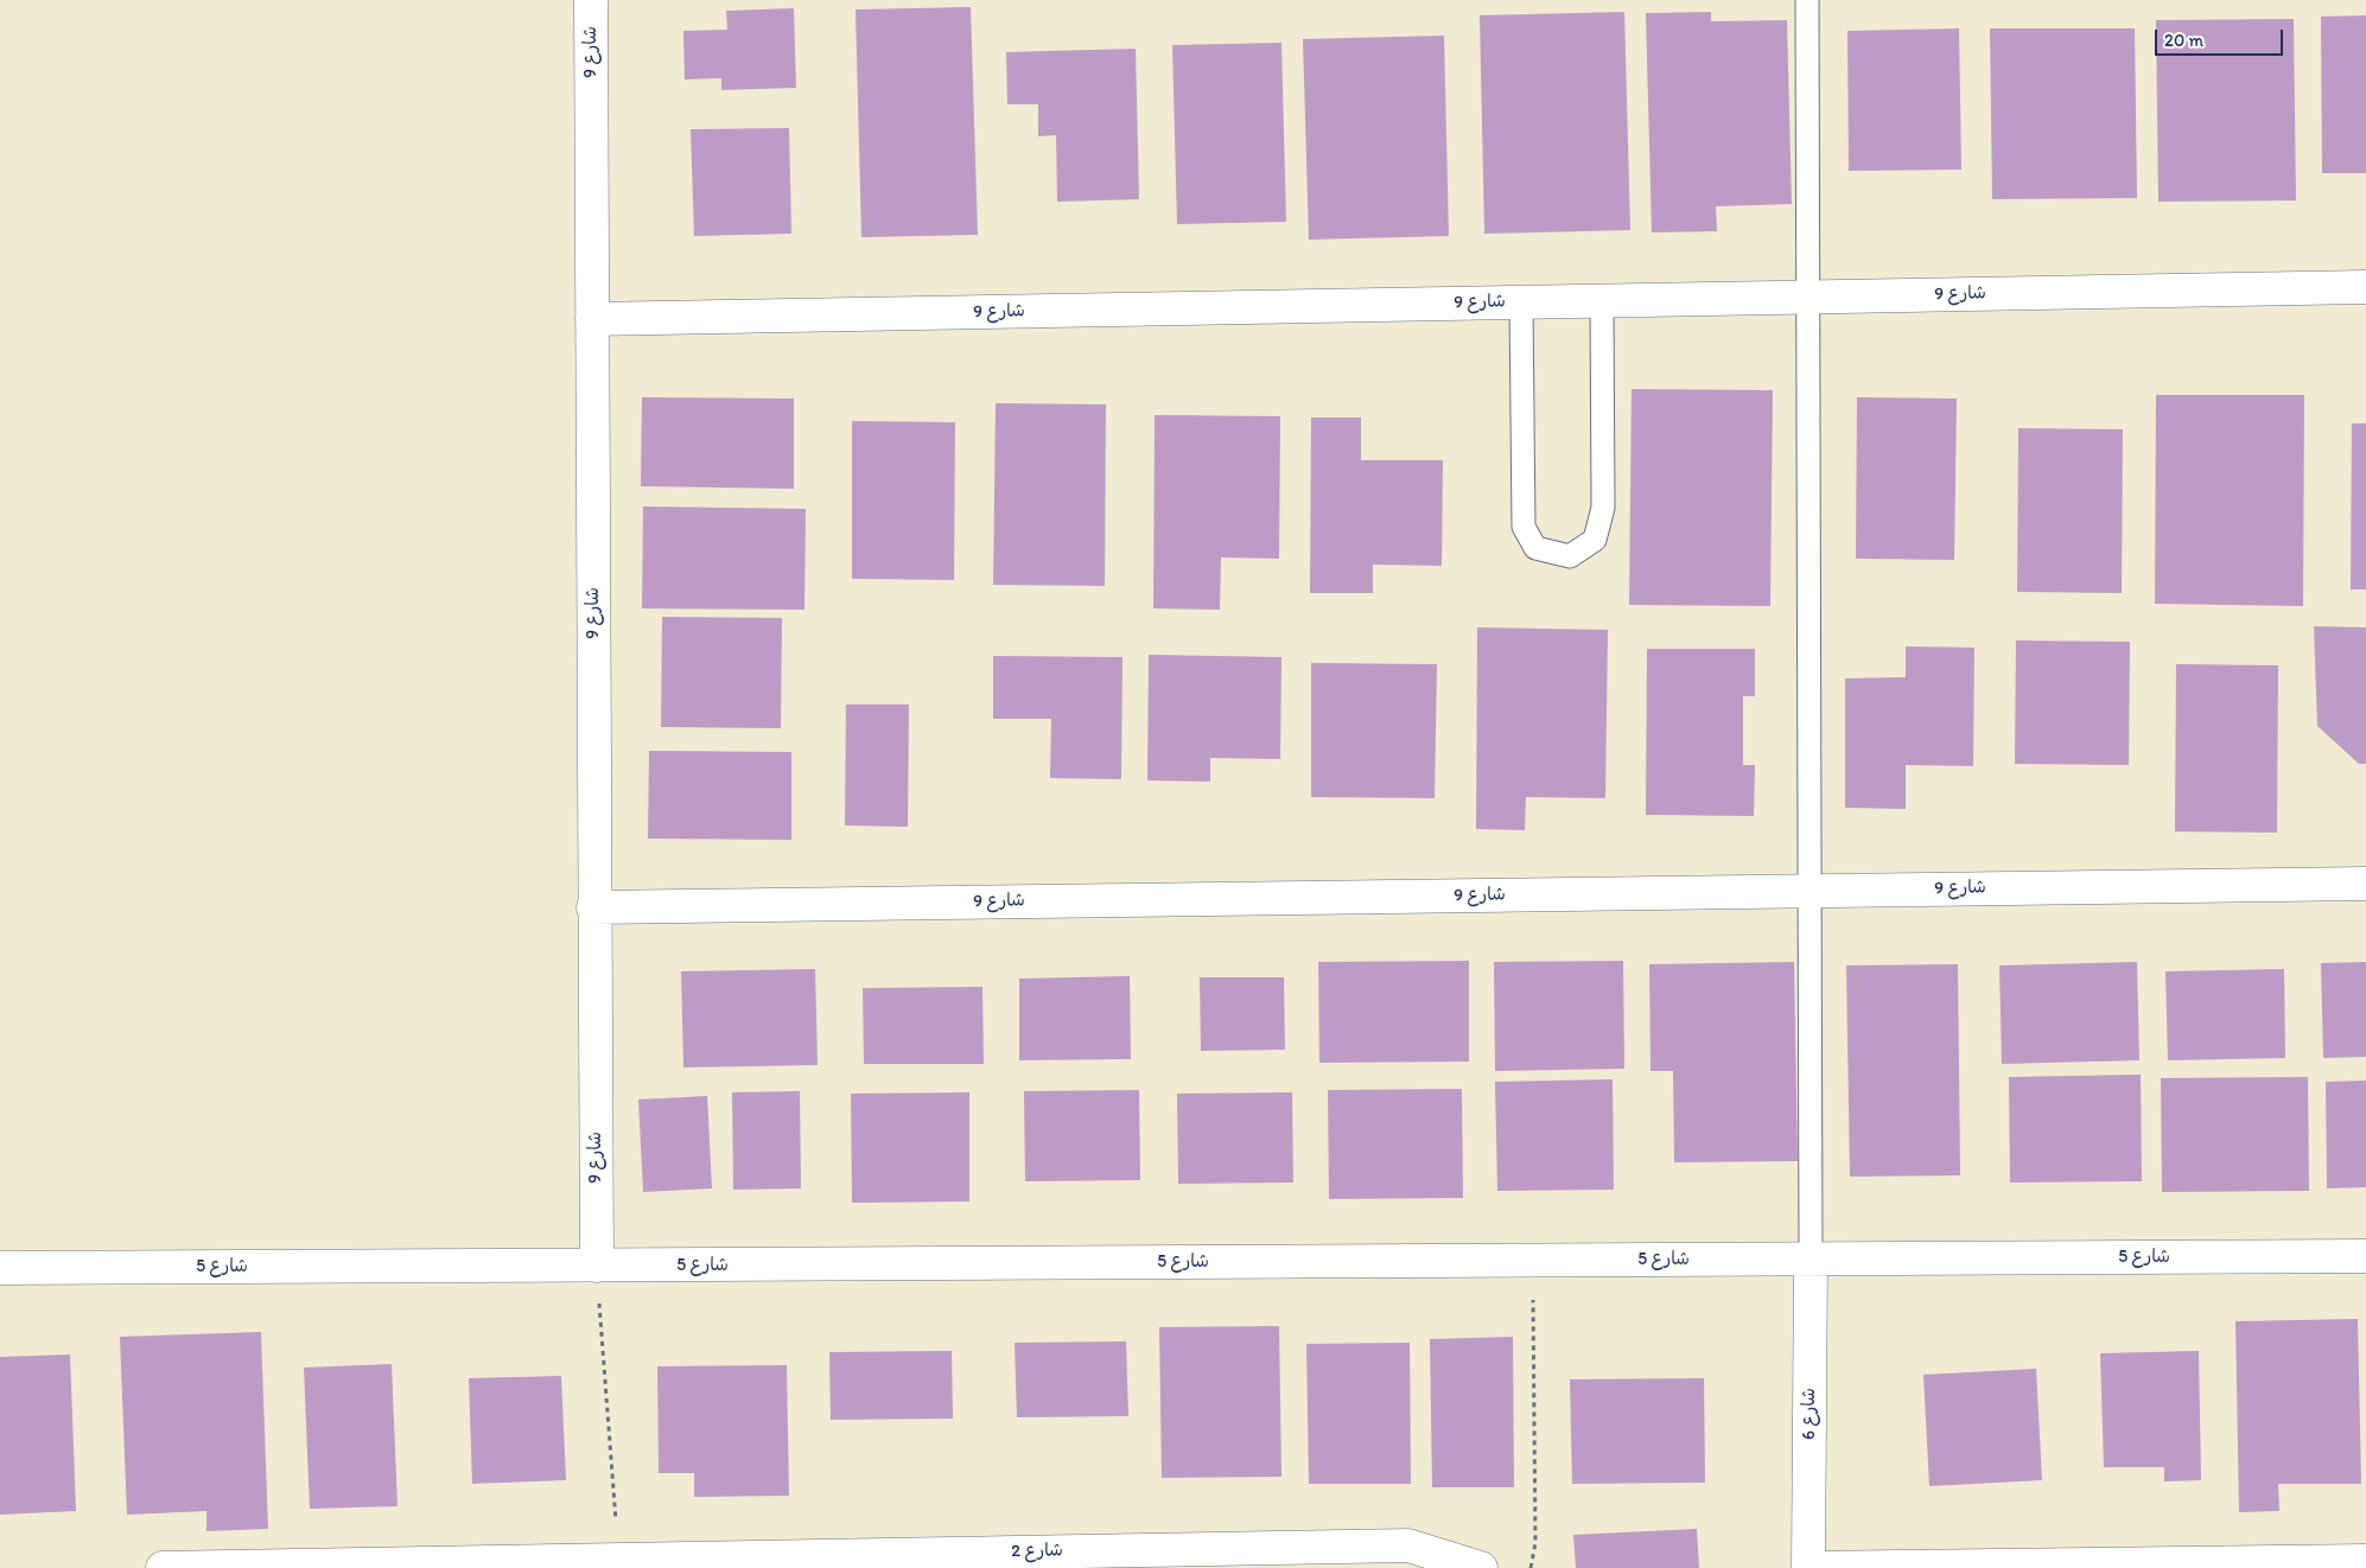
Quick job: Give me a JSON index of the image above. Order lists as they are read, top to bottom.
{
  "streets": {
    "street": [
      "شارع 9",
      "شارع 5",
      "شارع 6",
      "شارع 2"
    ]
  },
  "crossings": [
    ["شارع 9", "شارع 5"],
    ["شارع 5", "شارع 6"]
  ],
  "scale_bar": "20 m"
}
